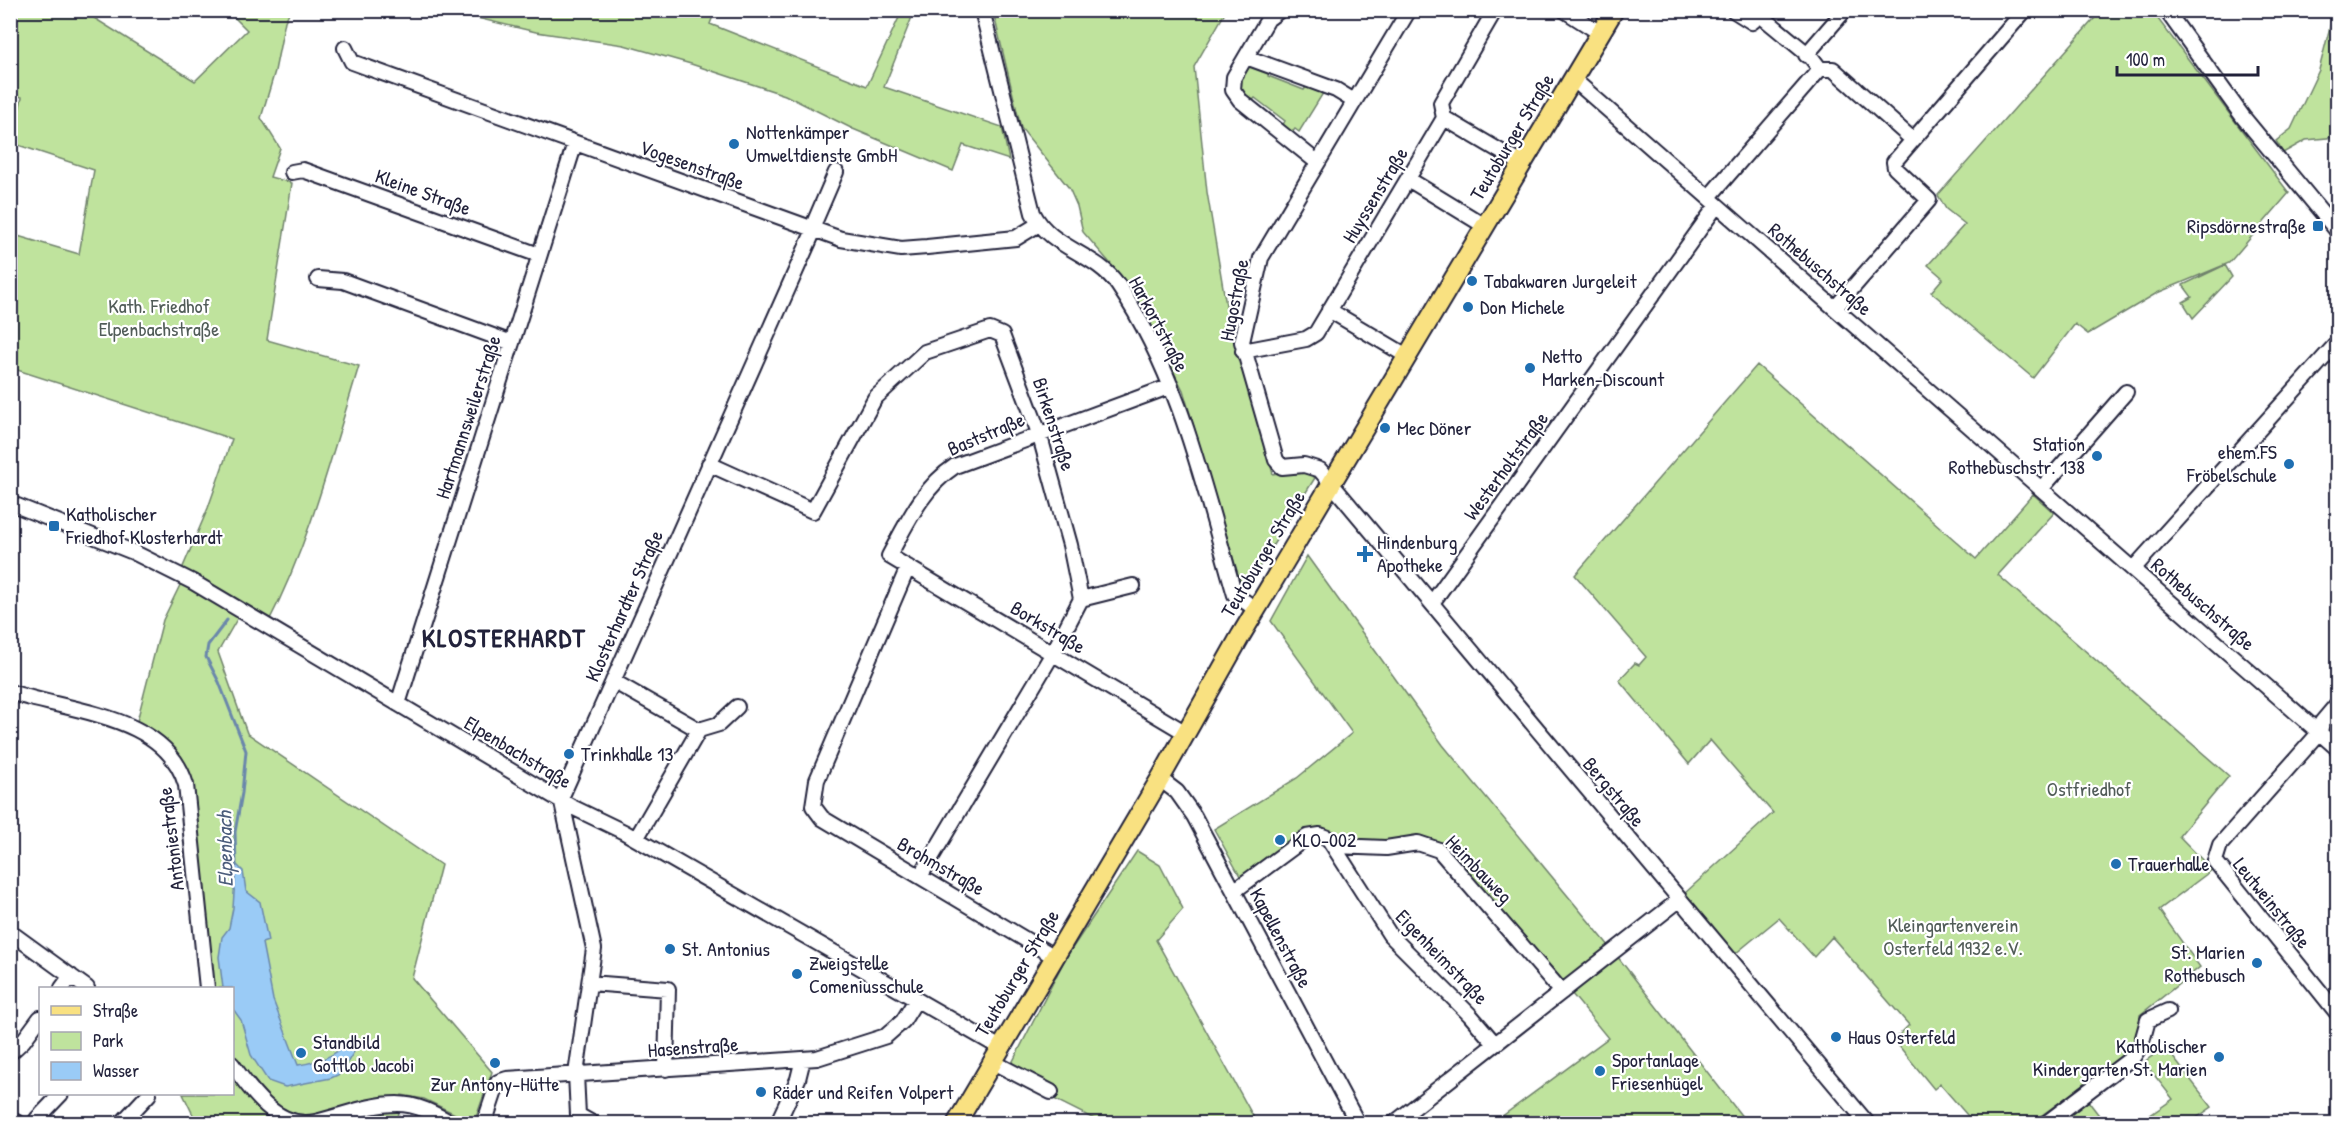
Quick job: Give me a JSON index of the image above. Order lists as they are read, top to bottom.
{
  "streets": {
    "main road": ["Teutoburger Straße"],
    "street": [
      "Vogesenstraße",
      "Kleine Straße",
      "Huyssenstraße",
      "Rothebuschstraße",
      "Hugostraße",
      "Harkortstraße",
      "Hartmannsweilerstraße",
      "Birkenstraße",
      "Baststraße",
      "Westerholtstraße",
      "Klosterhardter Straße",
      "Borkstraße",
      "Elpenbachstraße",
      "Bergstraße",
      "Antoniestraße",
      "Brohmstraße",
      "Heimbauweg",
      "Leutweinstraße",
      "Kapellenstraße",
      "Eigenheimstraße",
      "Hasenstraße"
    ]
  },
  "crossings": [
    ["Teutoburger Straße", "Rothebuschstraße"],
    ["Teutoburger Straße", "Hugostraße"],
    ["Teutoburger Straße", "Harkortstraße"],
    ["Teutoburger Straße", "Borkstraße"],
    ["Teutoburger Straße", "Elpenbachstraße"],
    ["Teutoburger Straße", "Bergstraße"],
    ["Teutoburger Straße", "Brohmstraße"],
    ["Teutoburger Straße", "Kapellenstraße"],
    ["Vogesenstraße", "Harkortstraße"],
    ["Vogesenstraße", "Hartmannsweilerstraße"],
    ["Vogesenstraße", "Klosterhardter Straße"],
    ["Kleine Straße", "Hartmannsweilerstraße"],
    ["Huyssenstraße", "Hugostraße"],
    ["Rothebuschstraße", "Westerholtstraße"],
    ["Rothebuschstraße", "Leutweinstraße"],
    ["Hugostraße", "Bergstraße"],
    ["Harkortstraße", "Baststraße"],
    ["Hartmannsweilerstraße", "Elpenbachstraße"],
    ["Birkenstraße", "Baststraße"],
    ["Birkenstraße", "Klosterhardter Straße"],
    ["Baststraße", "Borkstraße"],
    ["Westerholtstraße", "Bergstraße"],
    ["Klosterhardter Straße", "Elpenbachstraße"],
    ["Borkstraße", "Brohmstraße"],
    ["Elpenbachstraße", "Hasenstraße"],
    ["Heimbauweg", "Eigenheimstraße"]
  ],
  "districts": ["KLOSTERHARDT"],
  "water": ["Elpenbach"],
  "parks": ["Kath. Friedhof Elpenbachstraße", "Ostfriedhof", "Kleingartenverein Osterfeld 1932 e.V."],
  "places": {
    "other": [
      "Nottenkämper Umweltdienste GmbH",
      "Tabakwaren Jurgeleit",
      "Don Michele",
      "Netto Marken-Discount",
      "Mec Döner",
      "Station Rothebuschstr. 138",
      "ehem.FS Fröbelschule",
      "Trinkhalle 13",
      "KLO-002",
      "Trauerhalle",
      "St. Antonius",
      "St. Marien Rothebusch",
      "Zweigstelle Comeniusschule",
      "Haus Osterfeld",
      "Standbild Gottlob Jacobi",
      "Katholischer Kindergarten St. Marien",
      "Zur Antony-Hütte",
      "Sportanlage Friesenhügel",
      "Räder und Reifen Volpert"
    ],
    "transit": ["Ripsdörnestraße", "Katholischer Friedhof Klosterhardt"],
    "health": ["Hindenburg Apotheke"]
  },
  "legend": ["Straße", "Park", "Wasser"],
  "scale_bar": "100 m"
}
